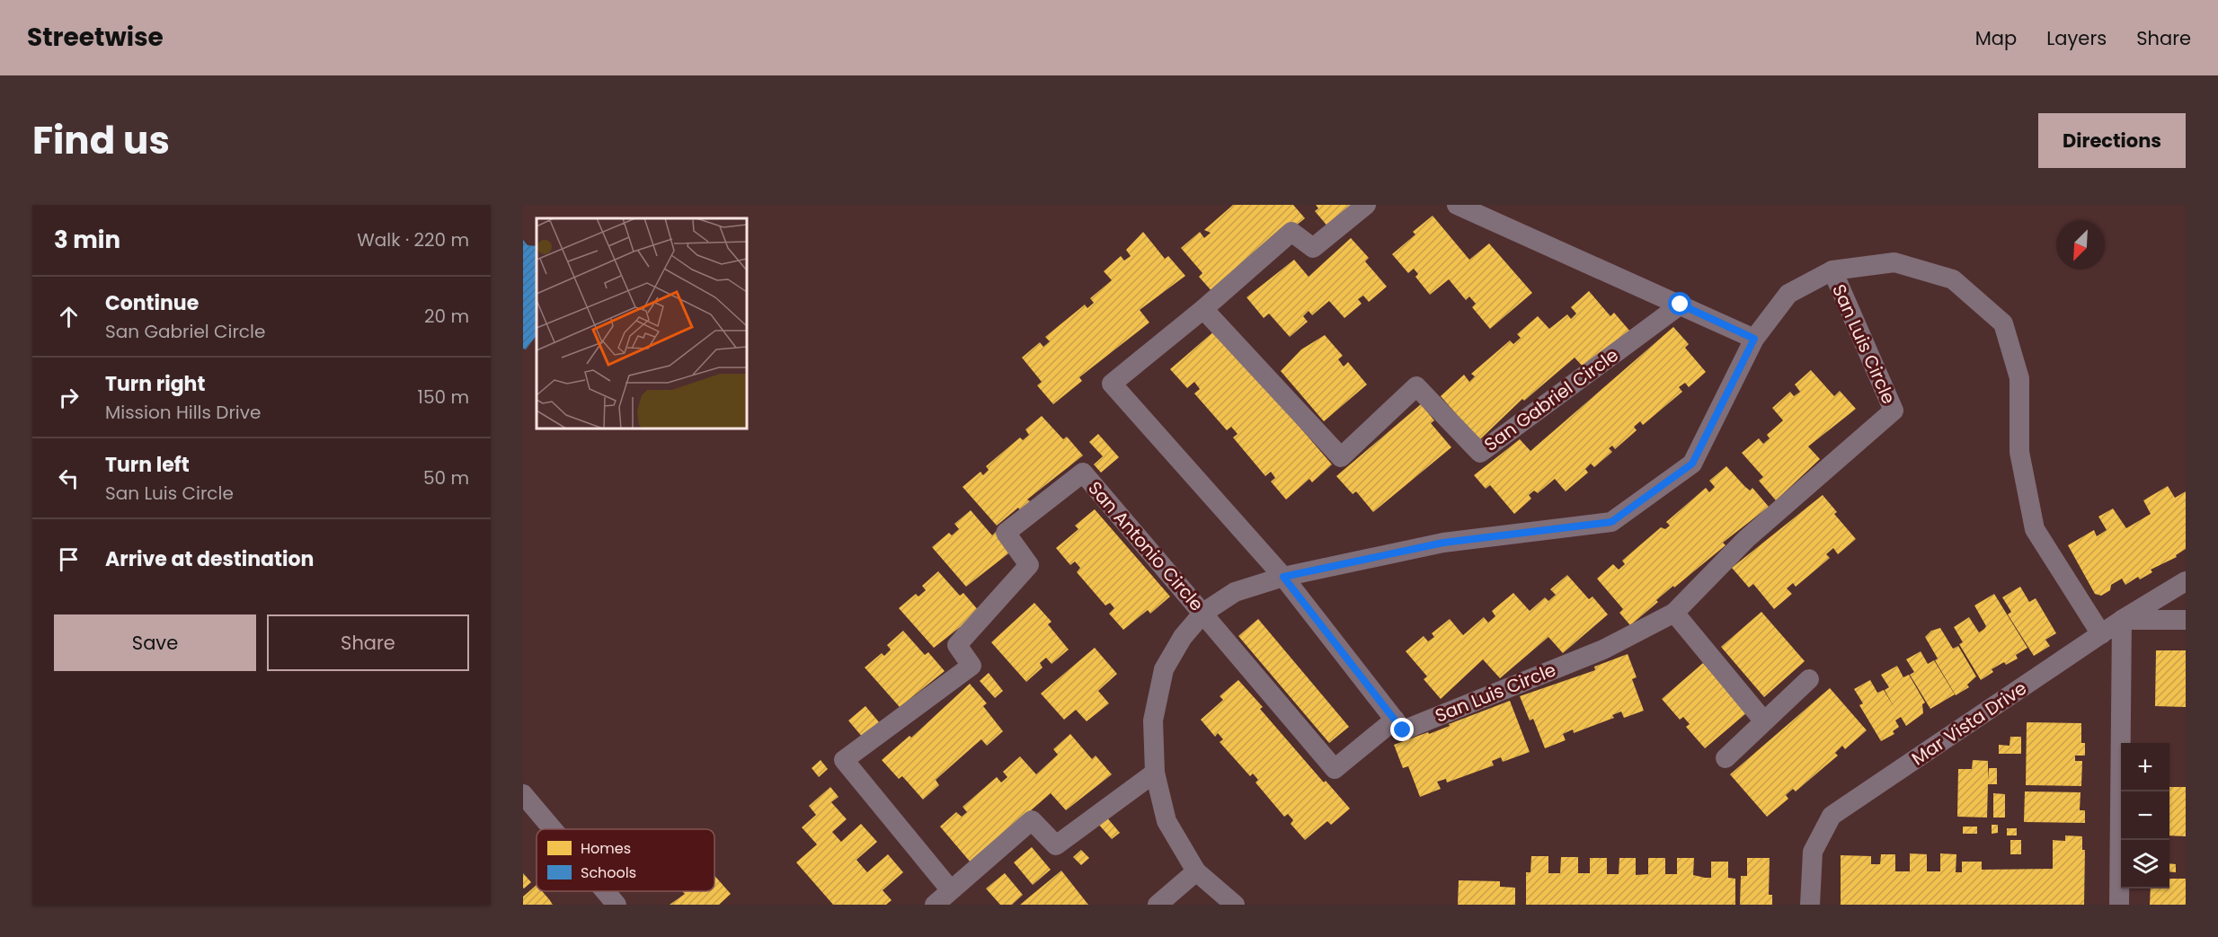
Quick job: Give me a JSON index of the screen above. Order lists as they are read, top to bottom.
{
  "streets": {
    "street": [
      "San Luis Circle",
      "San Gabriel Circle",
      "San Antonio Circle",
      "Mar Vista Drive"
    ]
  },
  "crossings": [
    ["San Luis Circle", "San Antonio Circle"]
  ],
  "legend": ["Homes", "Schools"],
  "north": "bottom left",
  "page": {
    "header": "Streetwise",
    "nav": ["Map", "Layers", "Share"],
    "title": "Find us",
    "buttons": [
      "Directions",
      ["Save", "Share"]
    ],
    "heading": ["3 min", "Walk · 220 m"],
    "list": [
      ["Continue", "San Gabriel Circle", "20 m"],
      ["Turn right", "Mission Hills Drive", "150 m"],
      ["Turn left", "San Luis Circle", "50 m"],
      "Arrive at destination"
    ],
    "map_buttons": ["+", "−"]
  }
}
